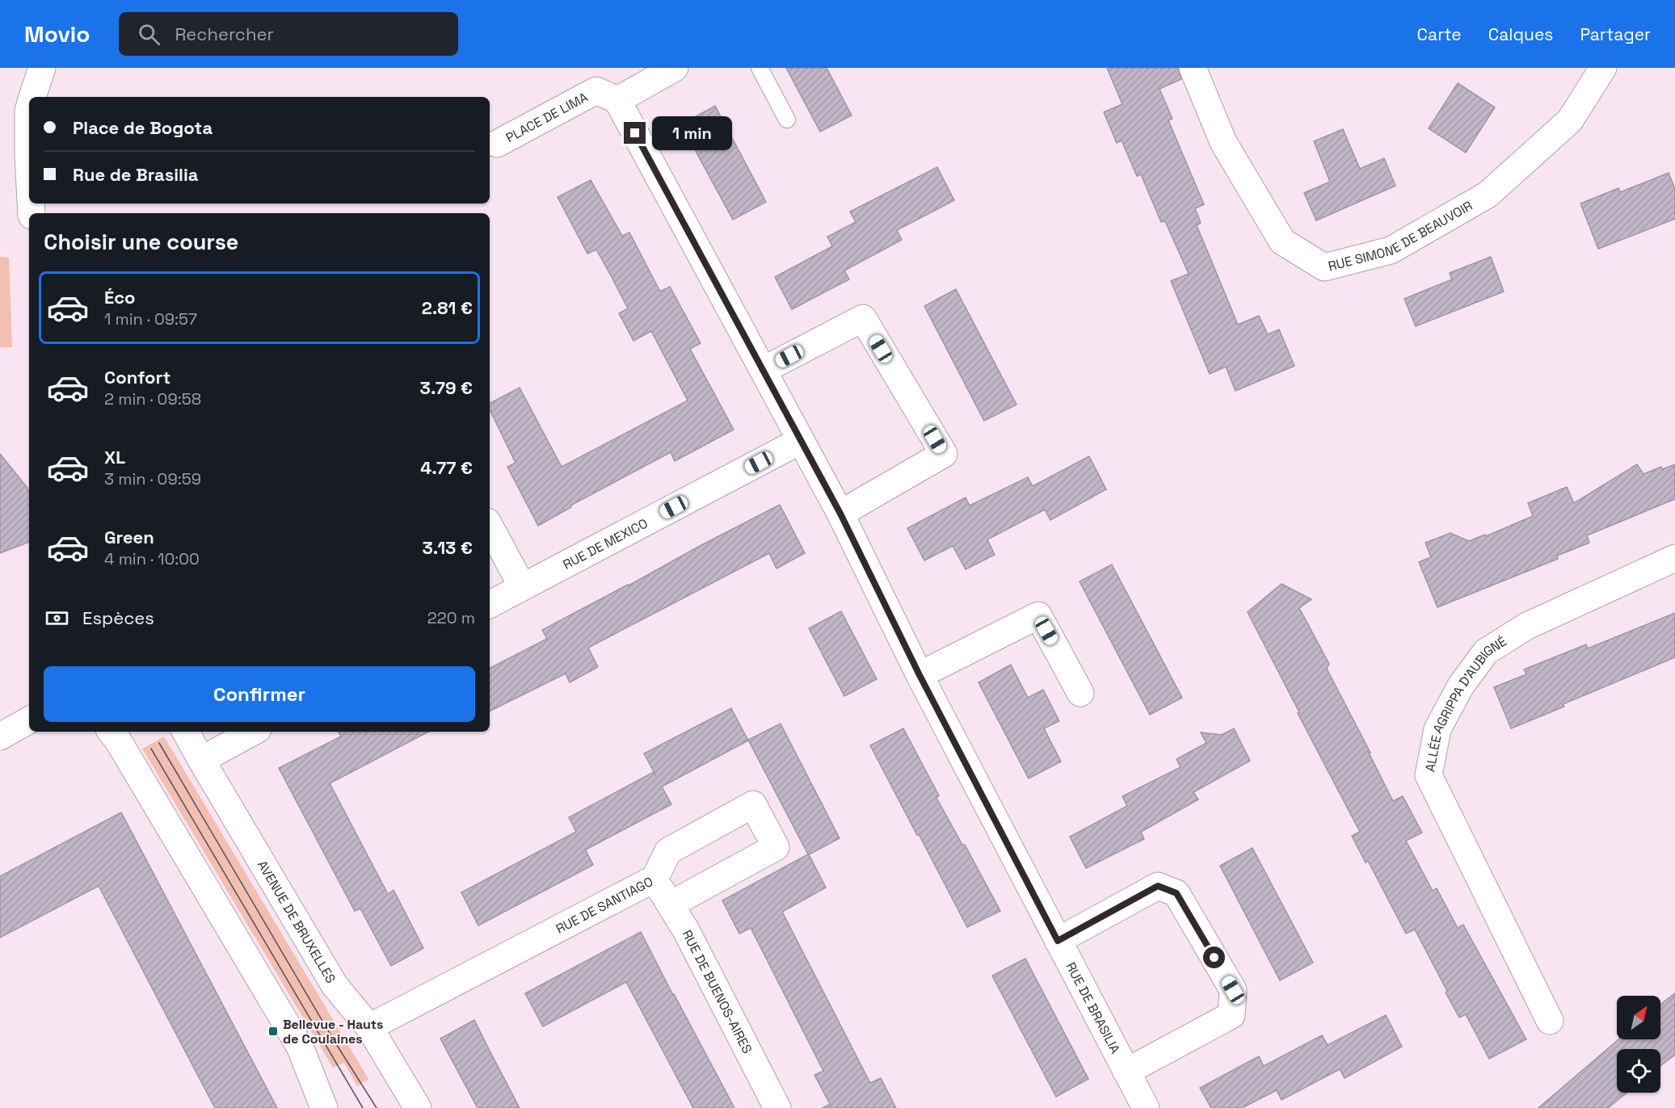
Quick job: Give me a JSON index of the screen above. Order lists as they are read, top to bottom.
{
  "streets": {
    "street": [
      "PLACE DE LIMA",
      "RUE SIMONE DE BEAUVOIR",
      "RUE DE MEXICO",
      "ALLÉE AGRIPPA D'AUBIGNÉ",
      "RUE DE SANTIAGO",
      "AVENUE DE BRUXELLES",
      "RUE DE BUENOS-AIRES",
      "RUE DE BRASILIA"
    ]
  },
  "crossings": [
    ["PLACE DE LIMA", "RUE DE BRASILIA"],
    ["RUE DE MEXICO", "RUE DE BRASILIA"],
    ["RUE DE SANTIAGO", "AVENUE DE BRUXELLES"],
    ["RUE DE SANTIAGO", "RUE DE BUENOS-AIRES"]
  ],
  "places": {
    "transit": ["Bellevue - Hauts de Coulaines"]
  },
  "north": "top right",
  "page": {
    "header": "Movio",
    "search": "Rechercher",
    "nav": ["Carte", "Calques", "Partager"],
    "banner": ["Place de Bogota", "Rue de Brasilia"],
    "bubble": "1 min",
    "heading": "Choisir une course",
    "list": [
      {
        "name": "Éco",
        "note": "1 min · 09:57",
        "value": "2.81 €"
      },
      {
        "name": "Confort",
        "note": "2 min · 09:58",
        "value": "3.79 €"
      },
      {
        "name": "XL",
        "note": "3 min · 09:59",
        "value": "4.77 €"
      },
      {
        "name": "Green",
        "note": "4 min · 10:00",
        "value": "3.13 €"
      }
    ],
    "pay": ["Espèces", "220 m"],
    "buttons": "Confirmer"
  }
}
